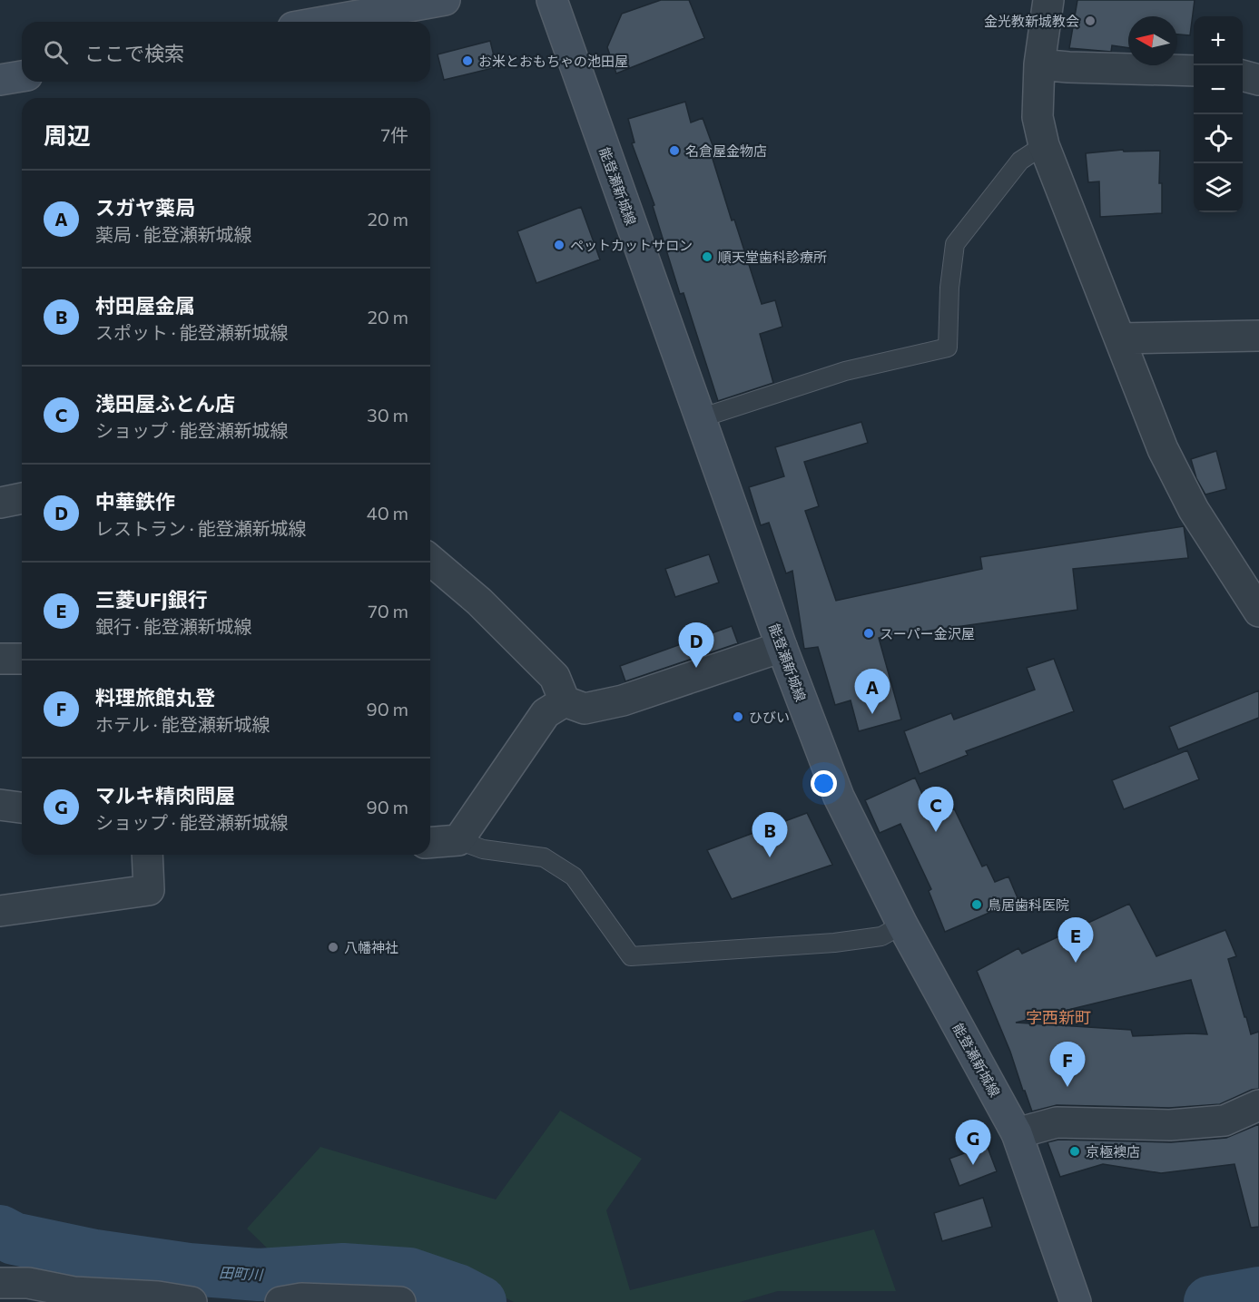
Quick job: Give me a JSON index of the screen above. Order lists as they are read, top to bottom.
{
  "streets": {
    "main road": ["能登瀬新城線"]
  },
  "districts": ["字西新町"],
  "water": ["田町川"],
  "places": [
    "金光教新城教会",
    "お米とおもちゃの池田屋",
    "名倉屋金物店",
    "ペットカットサロン",
    "順天堂歯科診療所",
    "スーパー金沢屋",
    "ひびい",
    "鳥居歯科医院",
    "八幡神社",
    "京極襖店"
  ],
  "north": "left",
  "page": {
    "map_buttons": ["+", "−"],
    "search": "ここで検索",
    "heading": ["周辺", "7件"],
    "list": [
      {
        "mark": "A",
        "name": "スガヤ薬局",
        "note": "薬局 · 能登瀬新城線",
        "value": "20 m"
      },
      {
        "mark": "B",
        "name": "村田屋金属",
        "note": "スポット · 能登瀬新城線",
        "value": "20 m"
      },
      {
        "mark": "C",
        "name": "浅田屋ふとん店",
        "note": "ショップ · 能登瀬新城線",
        "value": "30 m"
      },
      {
        "mark": "D",
        "name": "中華鉄作",
        "note": "レストラン · 能登瀬新城線",
        "value": "40 m"
      },
      {
        "mark": "E",
        "name": "三菱UFJ銀行",
        "note": "銀行 · 能登瀬新城線",
        "value": "70 m"
      },
      {
        "mark": "F",
        "name": "料理旅館丸登",
        "note": "ホテル · 能登瀬新城線",
        "value": "90 m"
      },
      {
        "mark": "G",
        "name": "マルキ精肉問屋",
        "note": "ショップ · 能登瀬新城線",
        "value": "90 m"
      }
    ],
    "pins": [
      "D",
      "A",
      "C",
      "B",
      "E",
      "F",
      "G"
    ]
  }
}
